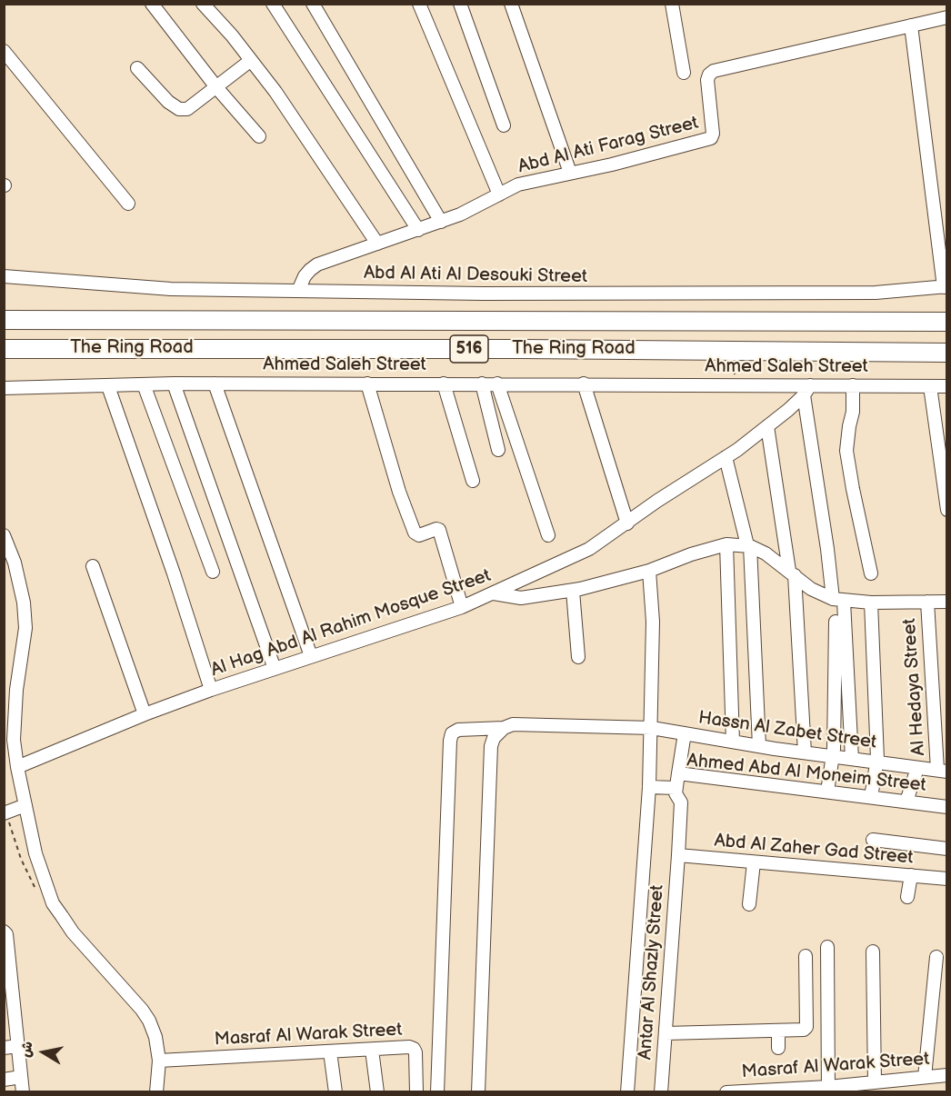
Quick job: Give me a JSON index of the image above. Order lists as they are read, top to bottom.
{
  "streets": {
    "highway": ["The Ring Road", "516"],
    "street": [
      "Abd Al Ati Farag Street",
      "Abd Al Ati Al Desouki Street",
      "Ahmed Saleh Street",
      "Al Hag Abd Al Rahim Mosque Street",
      "Al Hedaya Street",
      "Hassn Al Zabet Street",
      "Ahmed Abd Al Moneim Street",
      "Abd Al Zaher Gad Street",
      "Antar Al Shazly Street",
      "Masraf Al Warak Street"
    ]
  },
  "crossings": [
    ["Abd Al Ati Farag Street", "Abd Al Ati Al Desouki Street"],
    ["Ahmed Saleh Street", "Al Hag Abd Al Rahim Mosque Street"],
    ["Al Hedaya Street", "Hassn Al Zabet Street"],
    ["Ahmed Abd Al Moneim Street", "Abd Al Zaher Gad Street"],
    ["Ahmed Abd Al Moneim Street", "Antar Al Shazly Street"],
    ["Abd Al Zaher Gad Street", "Antar Al Shazly Street"]
  ],
  "north": "left"
}
